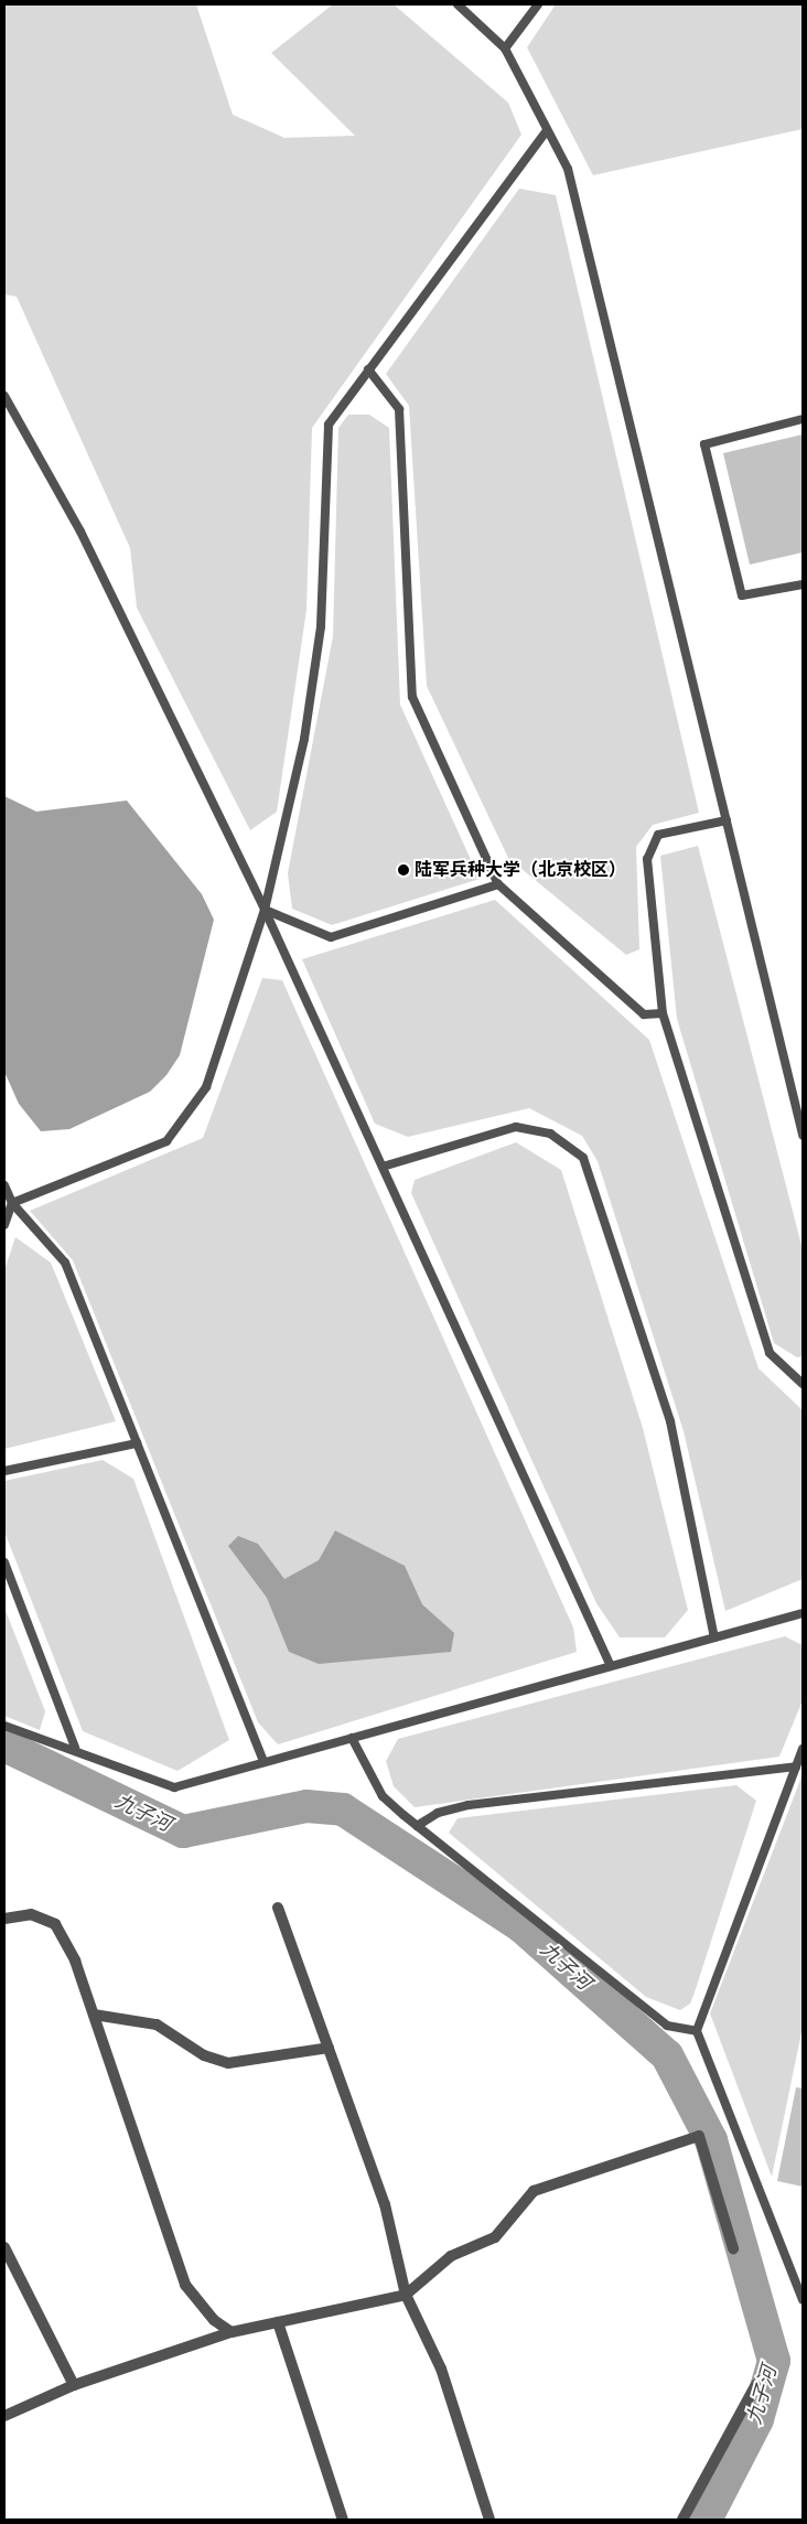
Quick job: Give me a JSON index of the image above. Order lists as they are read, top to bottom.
{
  "water": ["九子河"],
  "places": ["陆军兵种大学（北京校区）"]
}
